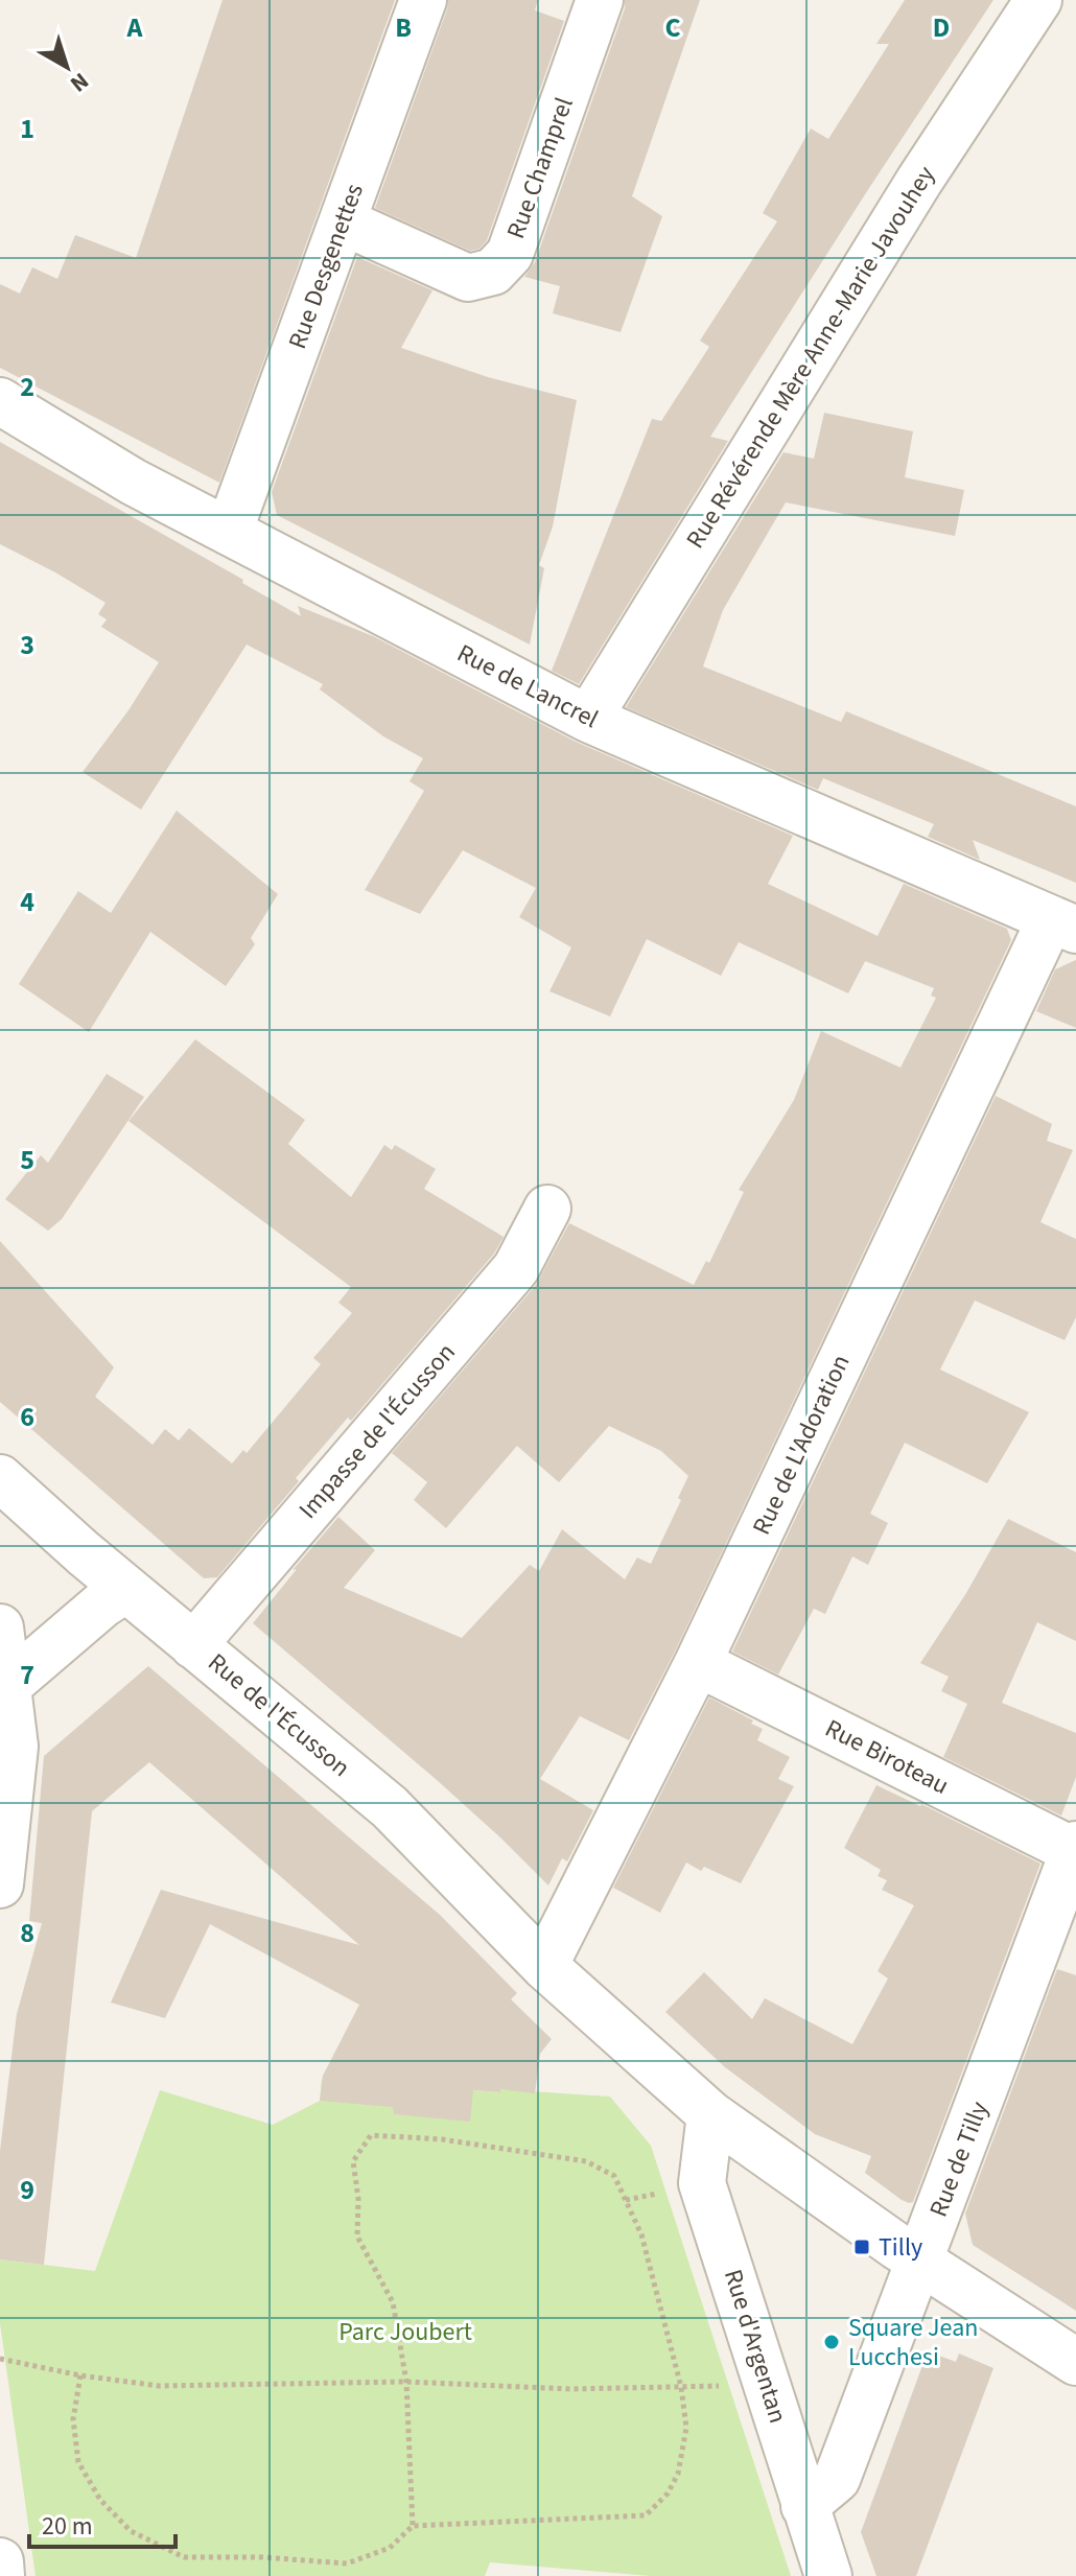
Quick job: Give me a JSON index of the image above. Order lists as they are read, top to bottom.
{
  "streets": {
    "street": [
      "Rue Champrel",
      "Rue Desgenettes",
      "Rue Révérende Mère Anne-Marie Javouhey",
      "Rue de Lancrel",
      "Impasse de l'Écusson",
      "Rue de L'Adoration",
      "Rue de l'Écusson",
      "Rue Biroteau",
      "Rue de Tilly",
      "Rue d'Argentan"
    ]
  },
  "crossings": [
    ["Rue Champrel", "Rue Desgenettes"],
    ["Rue Desgenettes", "Rue de Lancrel"],
    ["Rue Révérende Mère Anne-Marie Javouhey", "Rue de Lancrel"],
    ["Rue de Lancrel", "Rue de L'Adoration"],
    ["Impasse de l'Écusson", "Rue de l'Écusson"],
    ["Rue de L'Adoration", "Rue de l'Écusson"],
    ["Rue de L'Adoration", "Rue Biroteau"],
    ["Rue de l'Écusson", "Rue de Tilly"],
    ["Rue de l'Écusson", "Rue d'Argentan"],
    ["Rue Biroteau", "Rue de Tilly"],
    ["Rue de Tilly", "Rue d'Argentan"]
  ],
  "parks": ["Parc Joubert"],
  "places": {
    "transit": ["Tilly"],
    "other": ["Square Jean Lucchesi"]
  },
  "scale_bar": "20 m",
  "north": "bottom right",
  "grid": {
    "columns": [
      "A",
      "B",
      "C",
      "D"
    ],
    "rows": [
      "1",
      "2",
      "3",
      "4",
      "5",
      "6",
      "7",
      "8",
      "9"
    ]
  }
}
